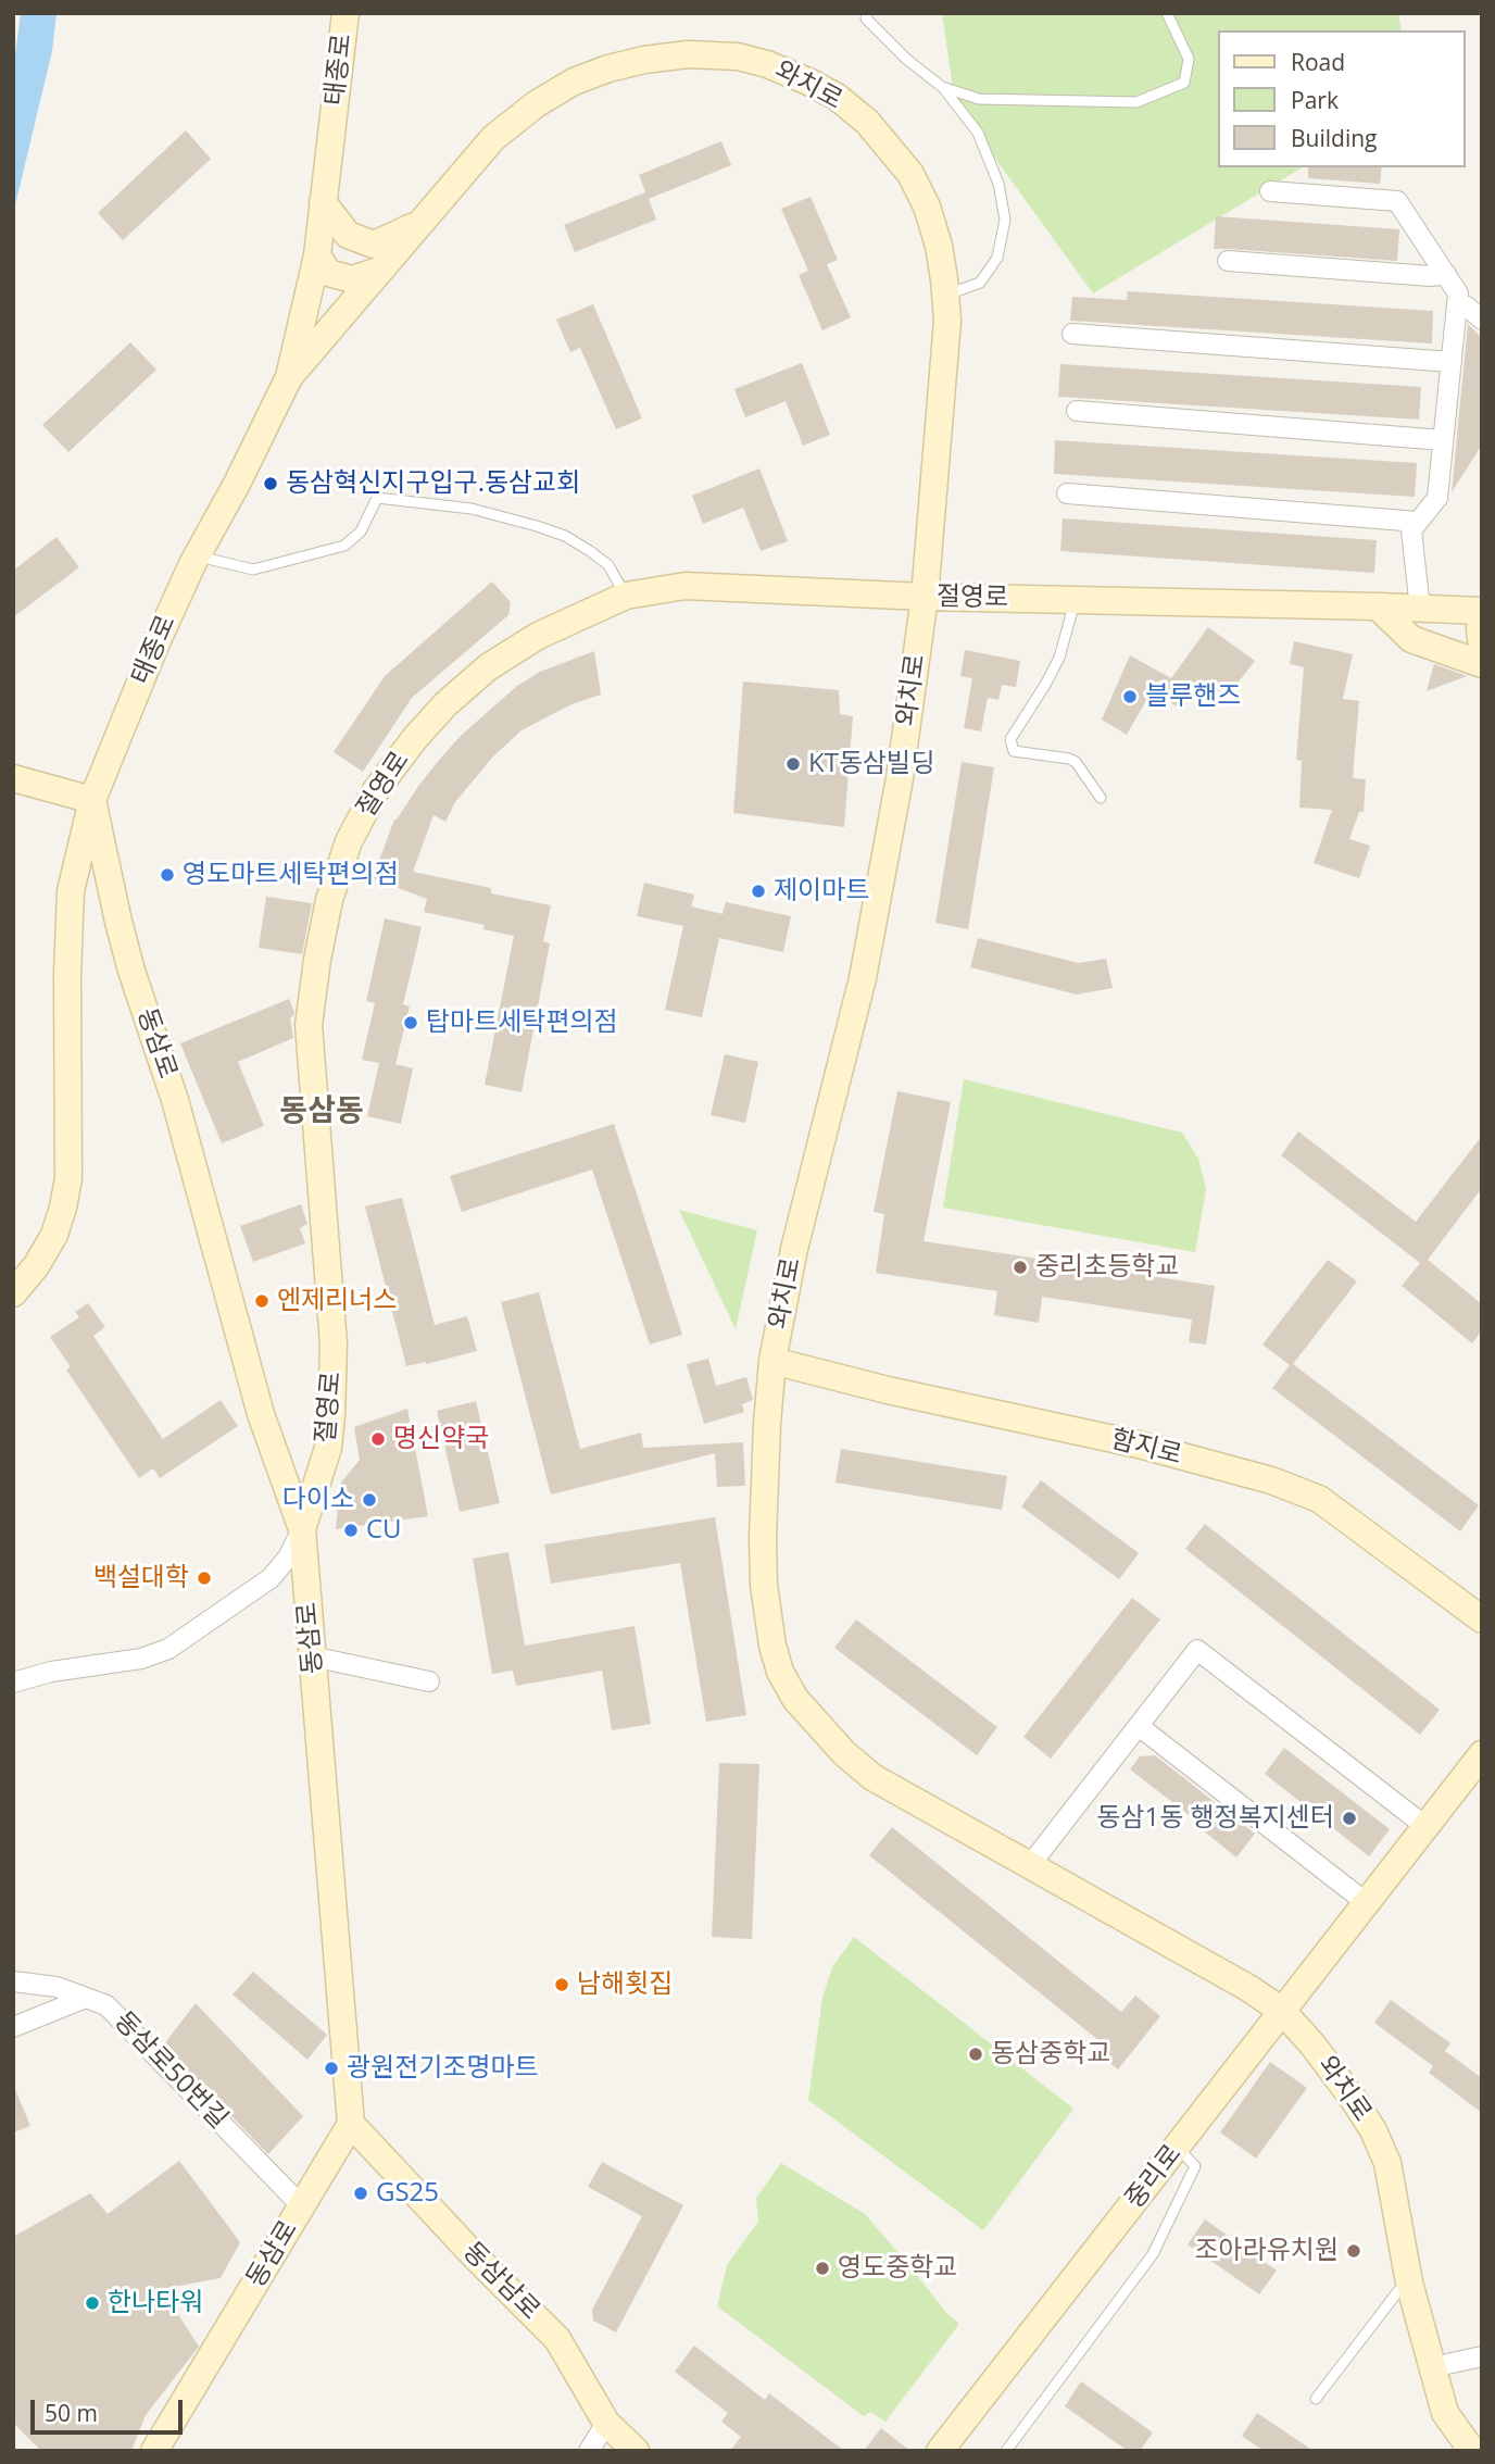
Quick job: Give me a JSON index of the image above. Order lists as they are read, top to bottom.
{
  "streets": {
    "main road": [
      "태종로",
      "와치로",
      "절영로",
      "동삼로",
      "함지로",
      "중리로",
      "동삼남로"
    ],
    "street": ["동삼로50번길"]
  },
  "crossings": [
    ["태종로", "와치로"],
    ["태종로", "동삼로"],
    ["와치로", "절영로"],
    ["와치로", "함지로"],
    ["와치로", "중리로"],
    ["절영로", "동삼로"],
    ["동삼로", "동삼로50번길"],
    ["동삼로", "동삼남로"]
  ],
  "districts": ["동삼동"],
  "places": [
    "동삼혁신지구입구.동삼교회",
    "블루핸즈",
    "KT동삼빌딩",
    "영도마트세탁편의점",
    "제이마트",
    "탑마트세탁편의점",
    "중리초등학교",
    "엔제리너스",
    "명신약국",
    "다이소",
    "CU",
    "백설대학",
    "동삼1동 행정복지센터",
    "남해횟집",
    "동삼중학교",
    "광원전기조명마트",
    "GS25",
    "조아라유치원",
    "영도중학교",
    "한나타워"
  ],
  "legend": ["Road", "Park", "Building"],
  "scale_bar": "50 m"
}
